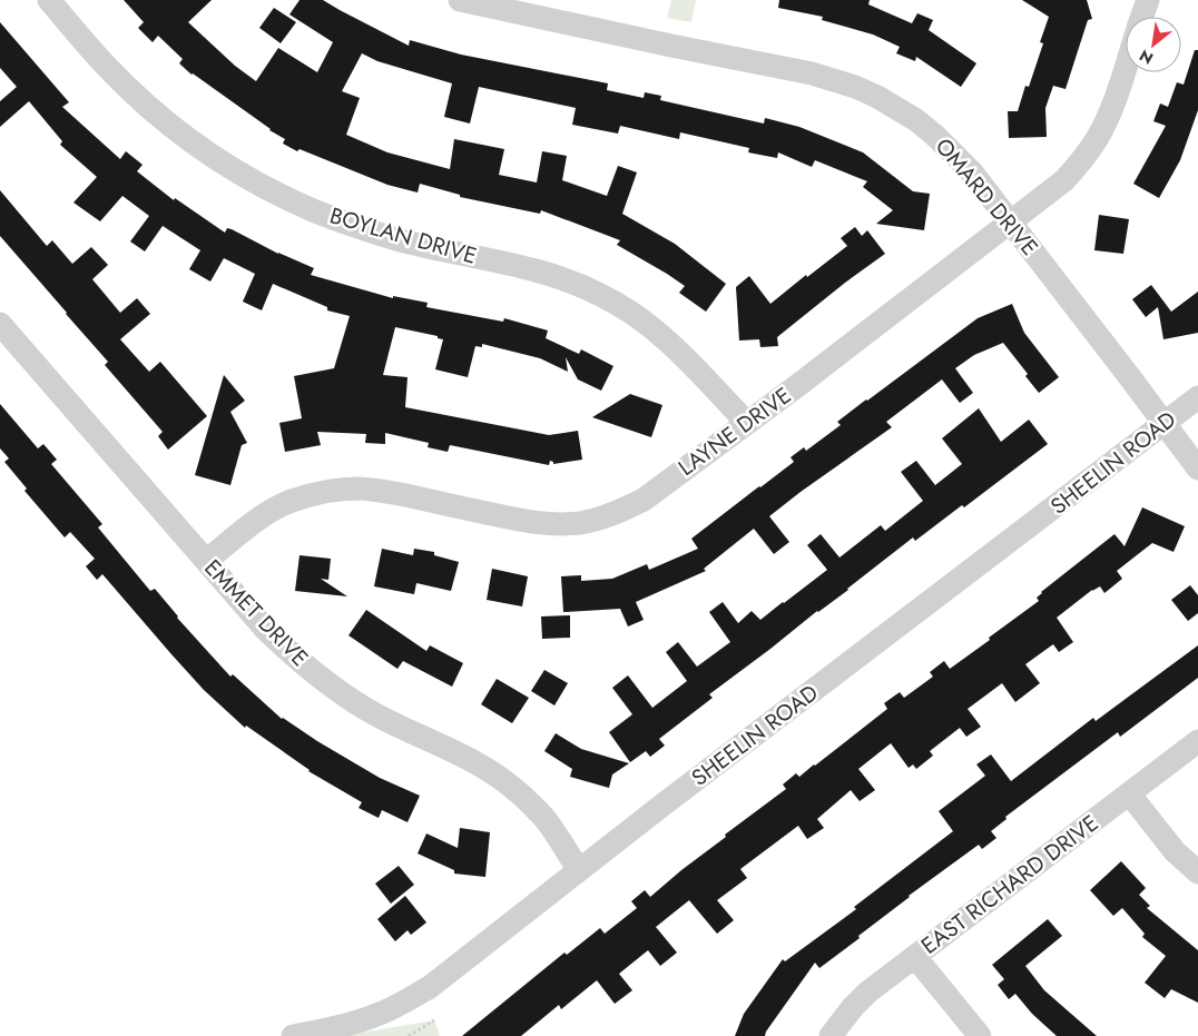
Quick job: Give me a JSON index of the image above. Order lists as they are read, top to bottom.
{
  "streets": {
    "street": [
      "OMARD DRIVE",
      "BOYLAN DRIVE",
      "LAYNE DRIVE",
      "SHEELIN ROAD",
      "EMMET DRIVE",
      "EAST RICHARD DRIVE"
    ]
  },
  "crossings": [
    ["OMARD DRIVE", "LAYNE DRIVE"],
    ["OMARD DRIVE", "SHEELIN ROAD"],
    ["BOYLAN DRIVE", "LAYNE DRIVE"],
    ["LAYNE DRIVE", "EMMET DRIVE"],
    ["SHEELIN ROAD", "EMMET DRIVE"]
  ],
  "north": "bottom left"
}
